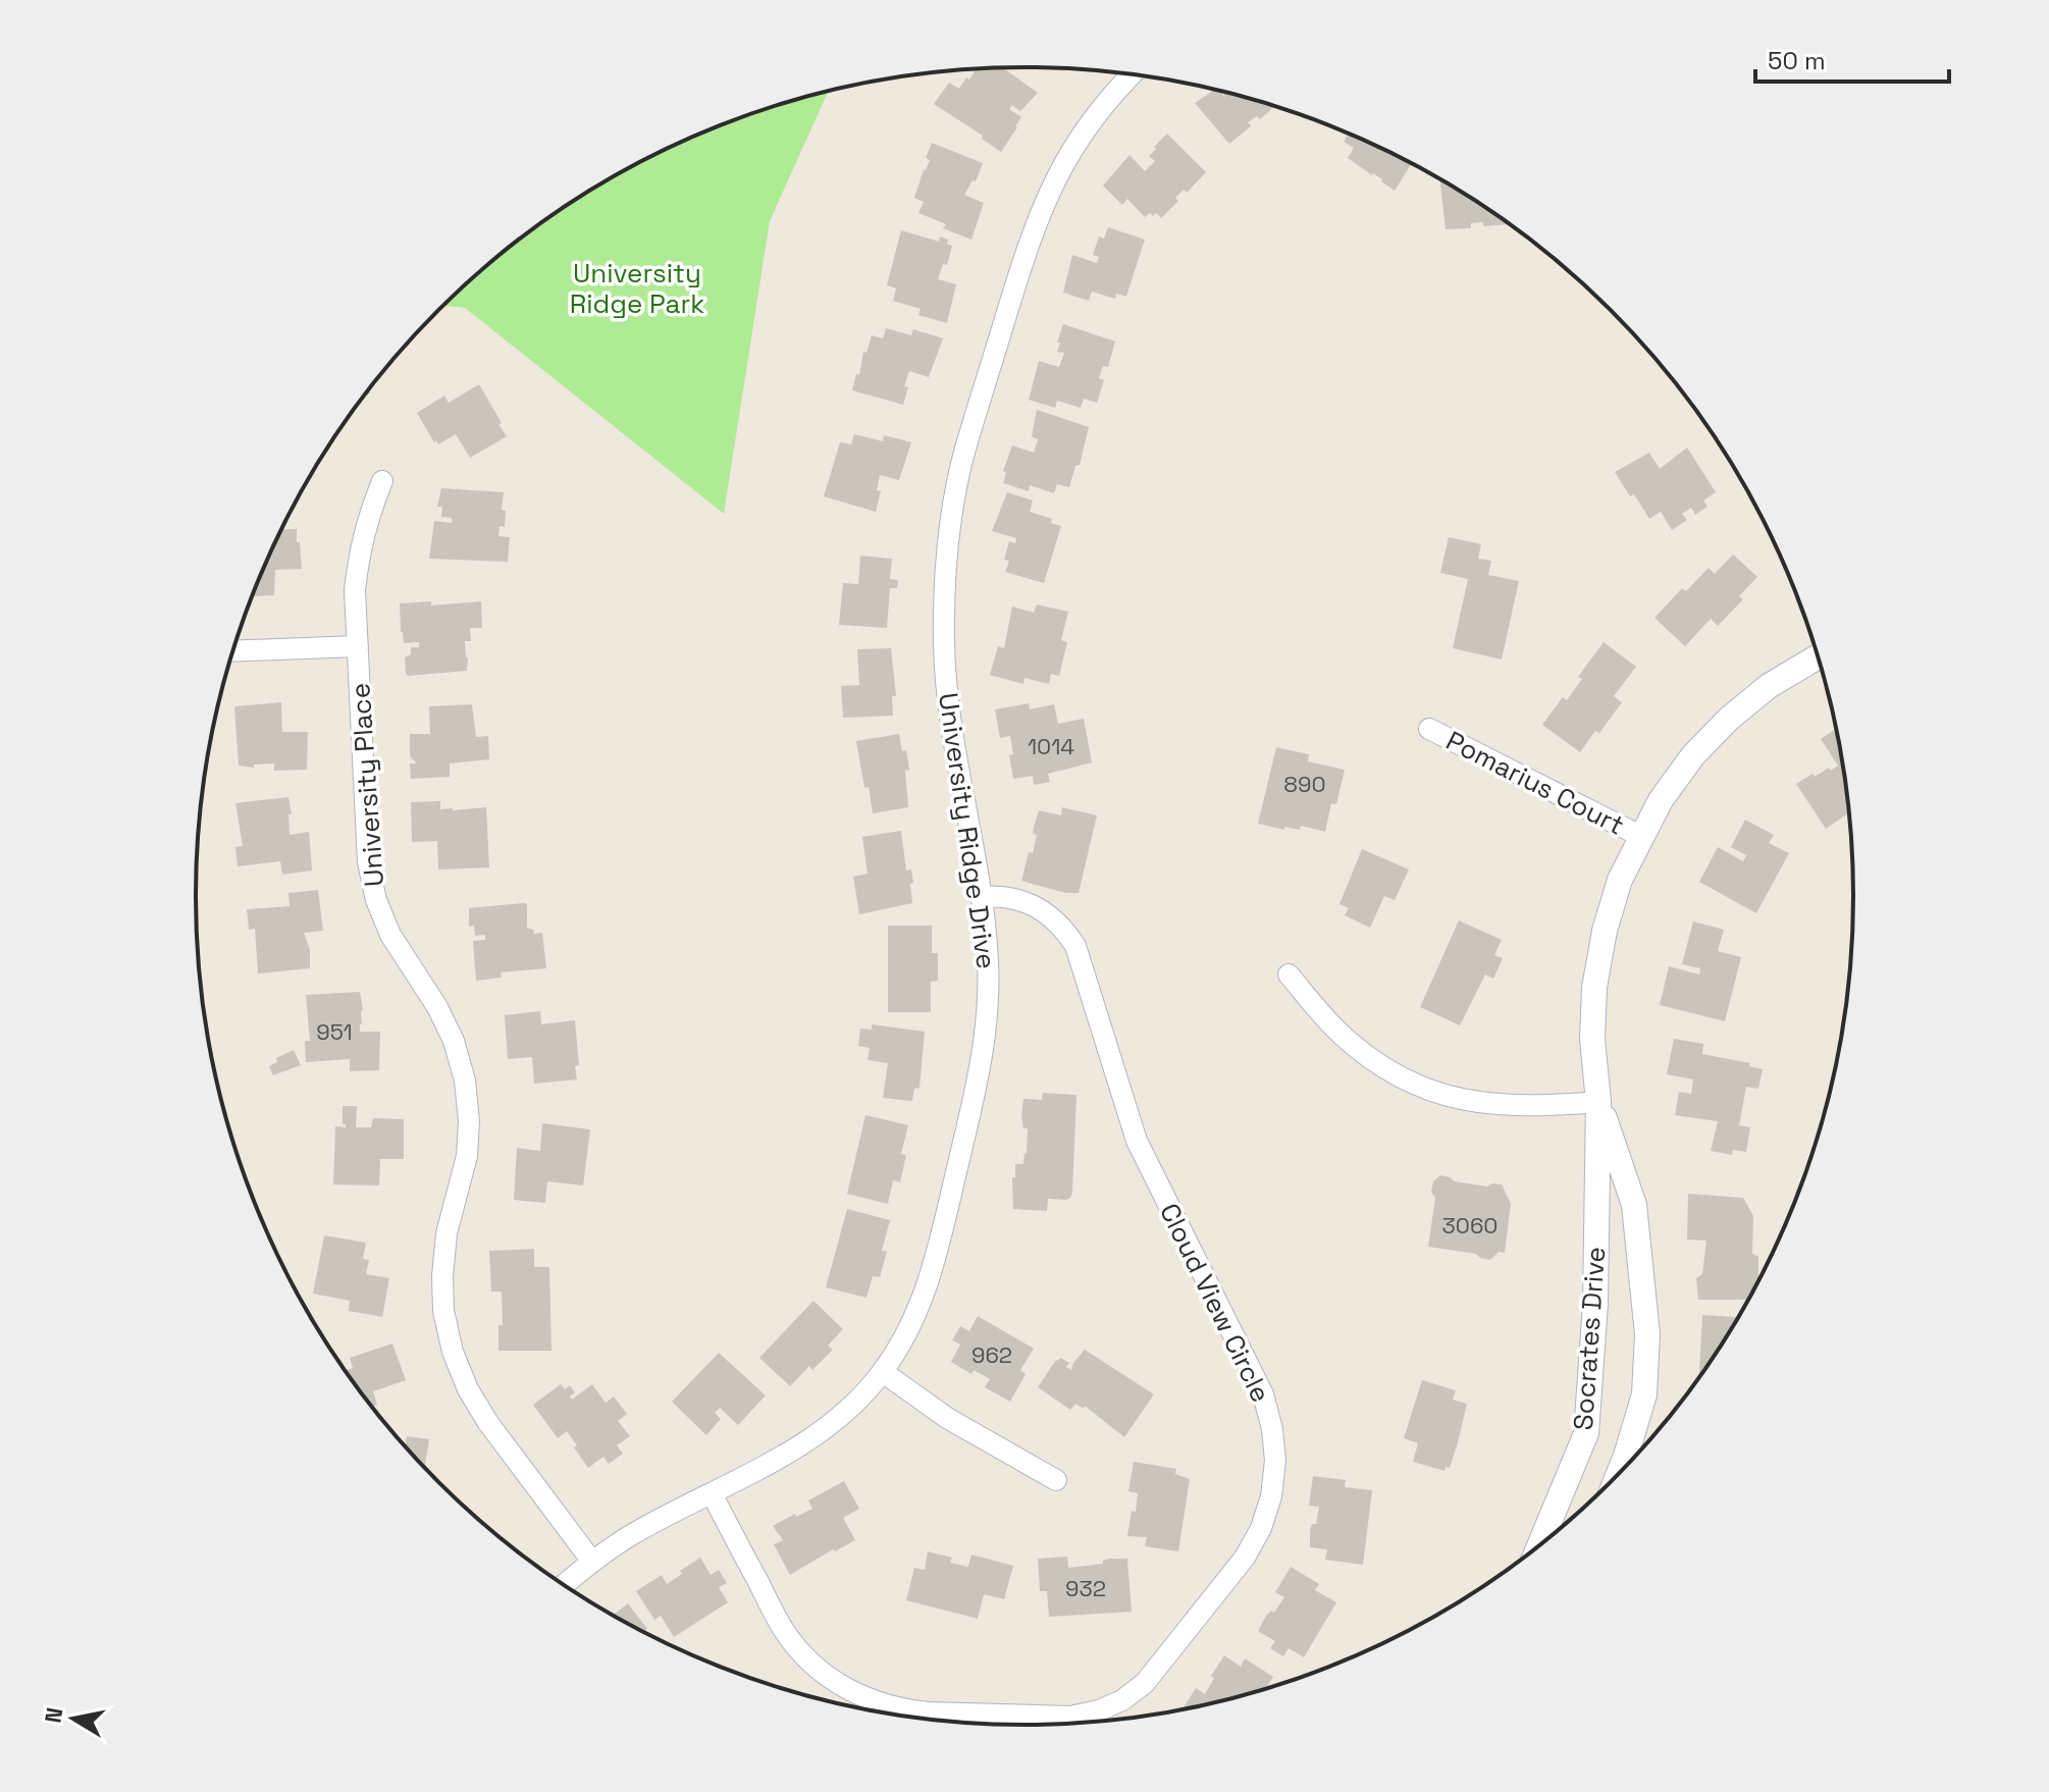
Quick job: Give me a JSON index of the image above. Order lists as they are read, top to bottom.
{
  "streets": {
    "street": [
      "Pomarius Court",
      "University Place",
      "University Ridge Drive",
      "Cloud View Circle",
      "Socrates Drive"
    ]
  },
  "crossings": [
    ["Pomarius Court", "Socrates Drive"],
    ["University Place", "University Ridge Drive"],
    ["University Ridge Drive", "Cloud View Circle"]
  ],
  "parks": ["University Ridge Park"],
  "house_numbers": [
    "1014",
    "890",
    "951",
    "3060",
    "962",
    "932"
  ],
  "scale_bar": "50 m",
  "north": "left"
}
